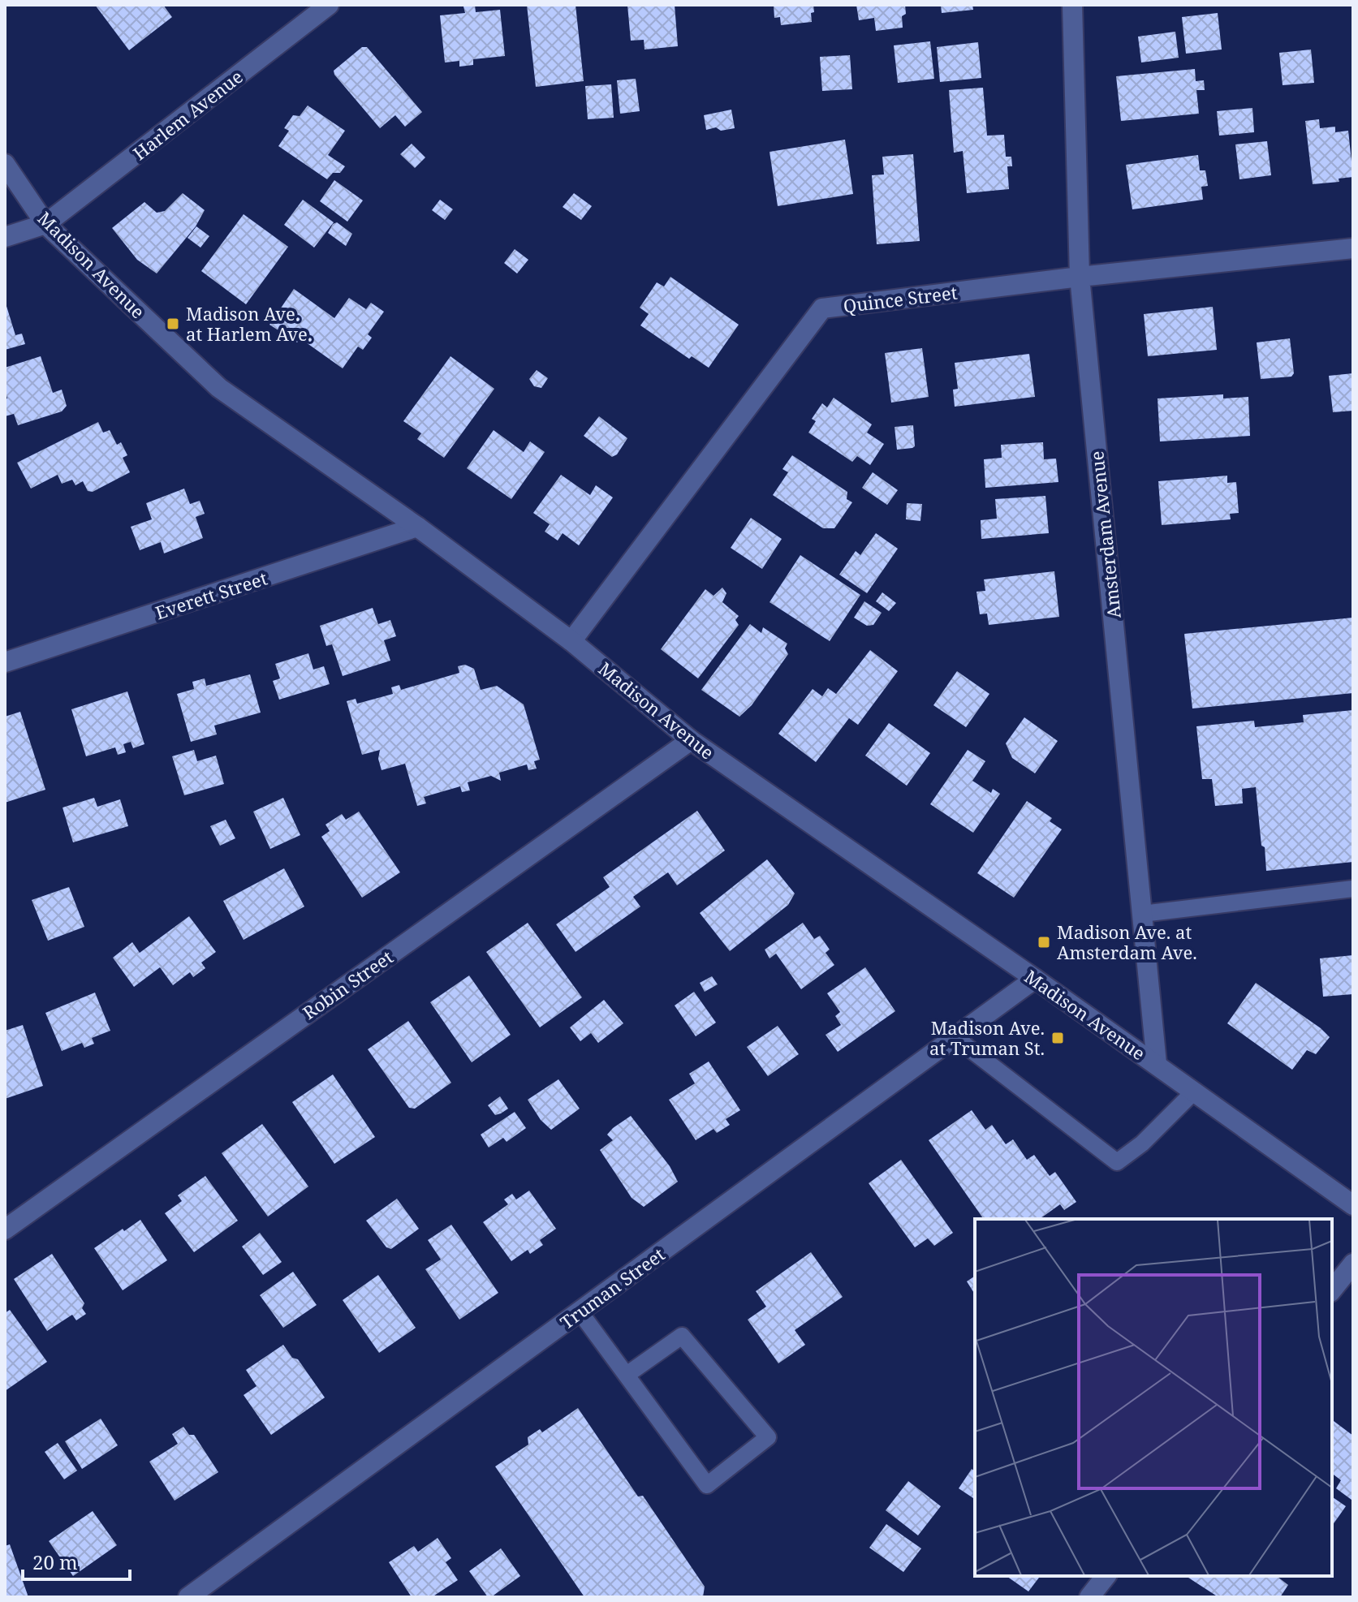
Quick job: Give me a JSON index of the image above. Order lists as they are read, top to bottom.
{
  "streets": {
    "street": [
      "Harlem Avenue",
      "Madison Avenue",
      "Quince Street",
      "Amsterdam Avenue",
      "Everett Street",
      "Robin Street",
      "Truman Street"
    ]
  },
  "crossings": [
    ["Harlem Avenue", "Madison Avenue"],
    ["Madison Avenue", "Quince Street"],
    ["Madison Avenue", "Amsterdam Avenue"],
    ["Madison Avenue", "Everett Street"],
    ["Madison Avenue", "Robin Street"],
    ["Madison Avenue", "Truman Street"],
    ["Quince Street", "Amsterdam Avenue"]
  ],
  "places": {
    "transit": ["Madison Ave. at Harlem Ave.", "Madison Ave. at Amsterdam Ave.", "Madison Ave. at Truman St."]
  },
  "scale_bar": "20 m"
}
